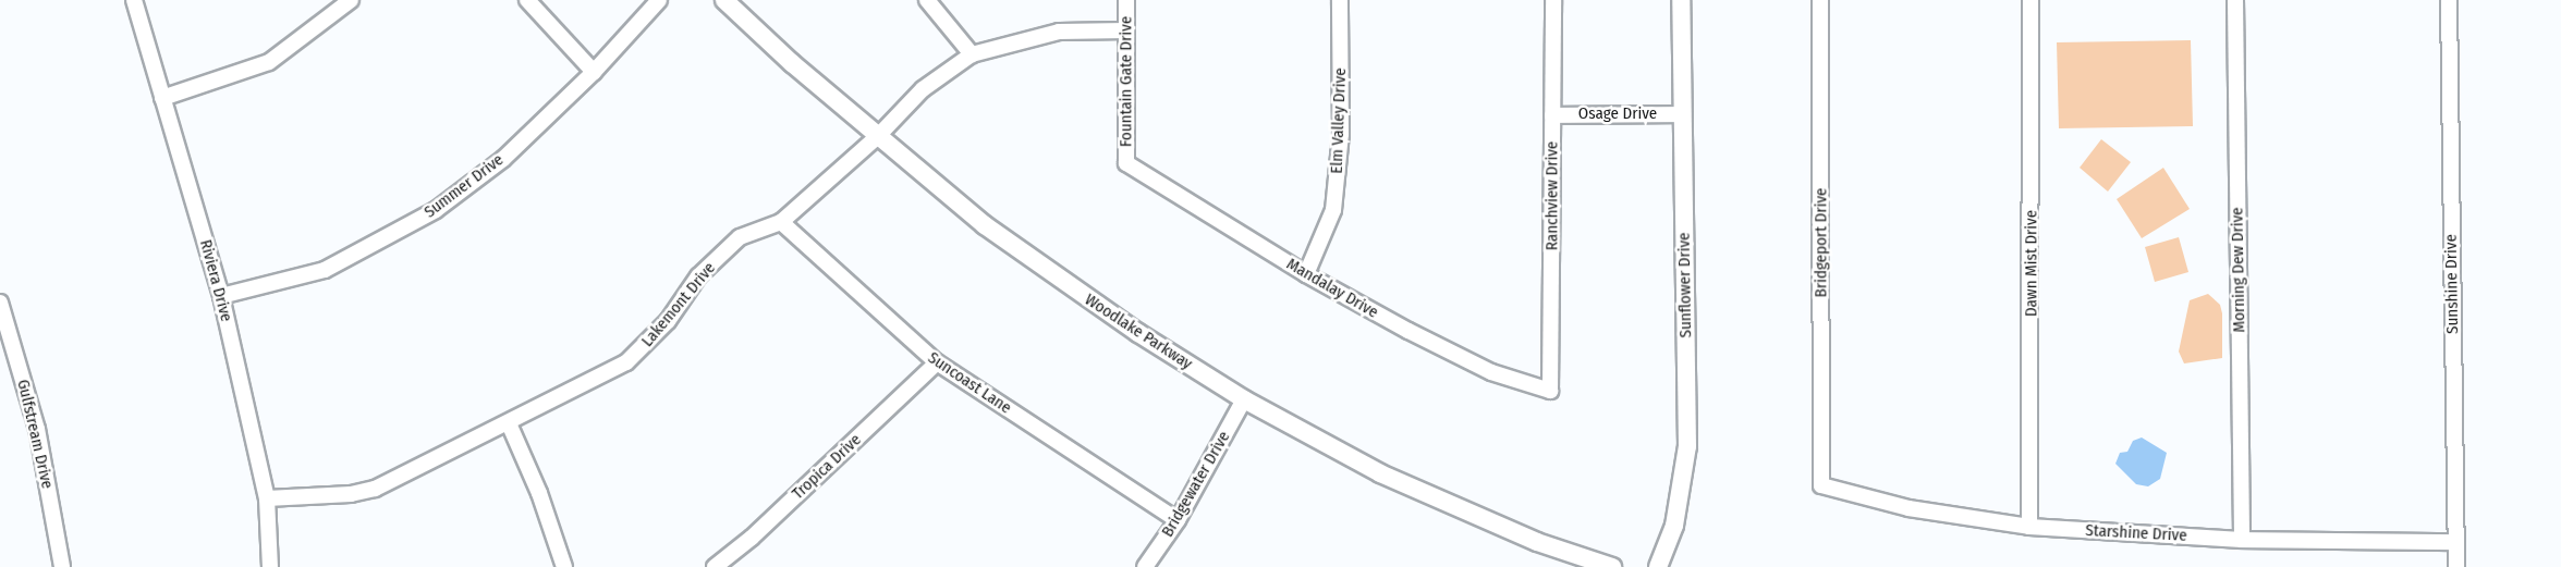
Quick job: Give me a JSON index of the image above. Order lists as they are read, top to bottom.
{
  "streets": {
    "street": [
      "Fountain Gate Drive",
      "Osage Drive",
      "Elm Valley Drive",
      "Summer Drive",
      "Ranchview Drive",
      "Bridgeport Drive",
      "Dawn Mist Drive",
      "Morning Dew Drive",
      "Riviera Drive",
      "Sunshine Drive",
      "Sunflower Drive",
      "Mandalay Drive",
      "Lakemont Drive",
      "Woodlake Parkway",
      "Suncoast Lane",
      "Gulfstream Drive",
      "Tropica Drive",
      "Bridgewater Drive",
      "Starshine Drive"
    ]
  },
  "crossings": [
    ["Fountain Gate Drive", "Mandalay Drive"],
    ["Fountain Gate Drive", "Lakemont Drive"],
    ["Osage Drive", "Ranchview Drive"],
    ["Osage Drive", "Sunflower Drive"],
    ["Elm Valley Drive", "Mandalay Drive"],
    ["Summer Drive", "Riviera Drive"],
    ["Ranchview Drive", "Mandalay Drive"],
    ["Bridgeport Drive", "Starshine Drive"],
    ["Dawn Mist Drive", "Starshine Drive"],
    ["Morning Dew Drive", "Starshine Drive"],
    ["Riviera Drive", "Lakemont Drive"],
    ["Sunshine Drive", "Starshine Drive"],
    ["Lakemont Drive", "Woodlake Parkway"],
    ["Lakemont Drive", "Suncoast Lane"],
    ["Woodlake Parkway", "Bridgewater Drive"],
    ["Suncoast Lane", "Tropica Drive"],
    ["Suncoast Lane", "Bridgewater Drive"]
  ]
}
